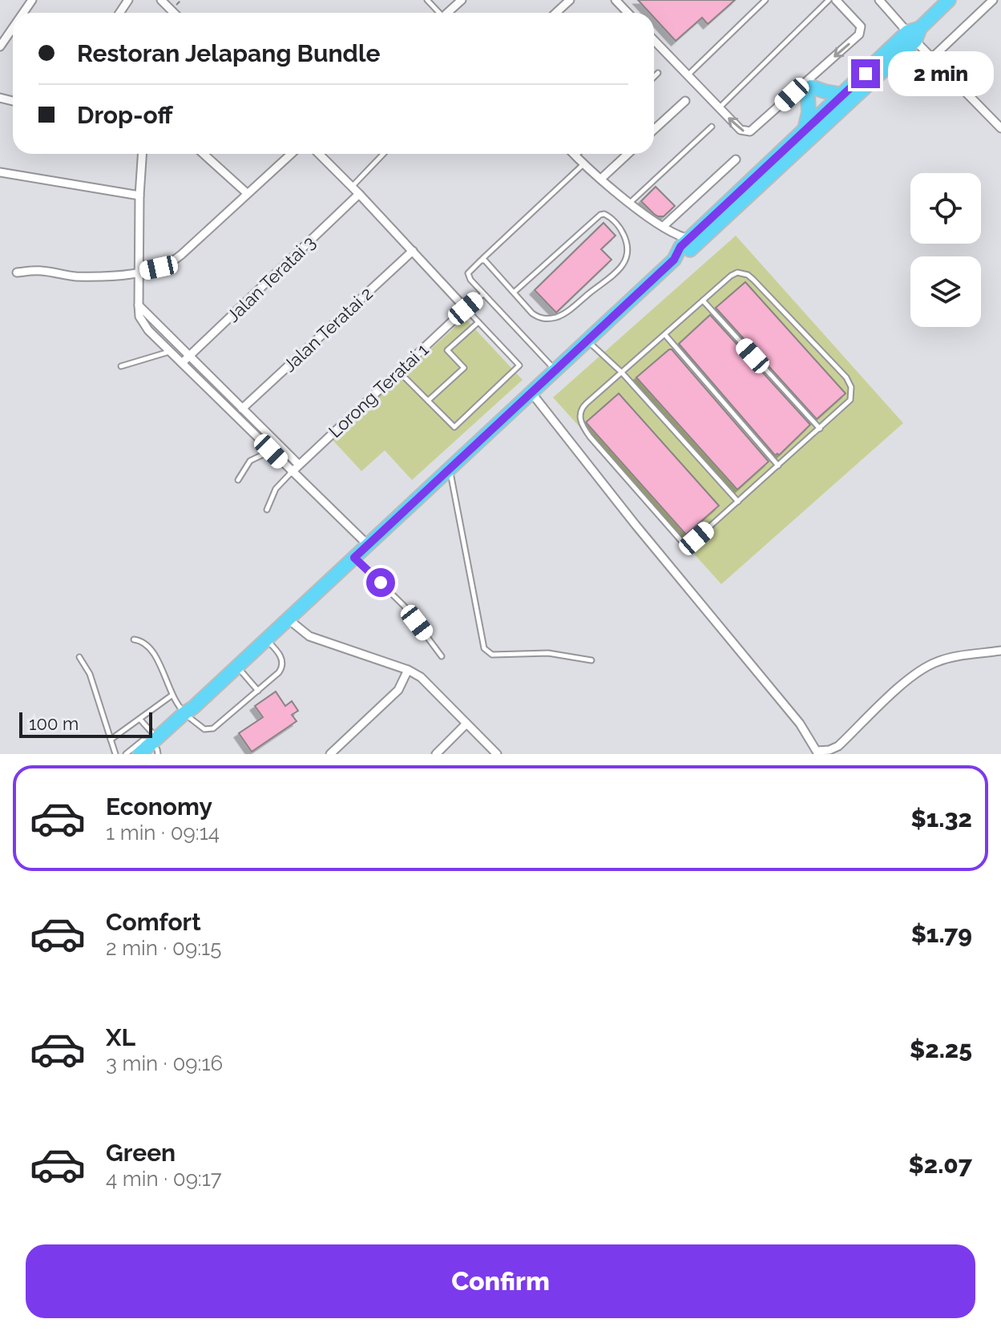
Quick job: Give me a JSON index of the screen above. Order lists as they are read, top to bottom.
{
  "streets": {
    "street": ["Jalan Teratai 3", "Jalan Teratai 2", "Lorong Teratai 1"]
  },
  "scale_bar": "100 m",
  "page": {
    "banner": ["Restoran Jelapang Bundle", "Drop-off"],
    "bubble": "2 min",
    "scale": "100 m",
    "list": [
      {
        "name": "Economy",
        "note": "1 min · 09:14",
        "value": "$1.32"
      },
      {
        "name": "Comfort",
        "note": "2 min · 09:15",
        "value": "$1.79"
      },
      {
        "name": "XL",
        "note": "3 min · 09:16",
        "value": "$2.25"
      },
      {
        "name": "Green",
        "note": "4 min · 09:17",
        "value": "$2.07"
      }
    ],
    "buttons": "Confirm"
  }
}
